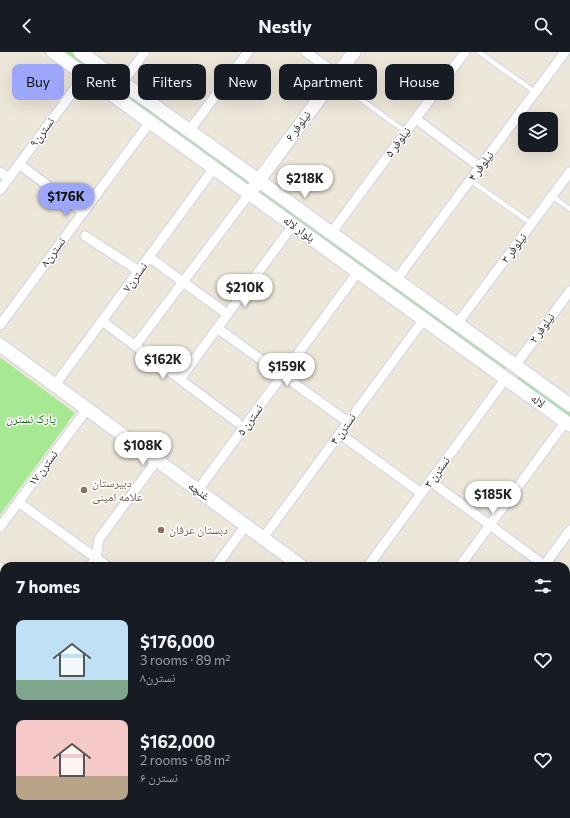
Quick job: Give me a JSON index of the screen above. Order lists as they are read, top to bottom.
{
  "streets": {
    "main road": [
      "نیلوفر ۶",
      "بلوار لاله",
      "لاله",
      "غنچه"
    ],
    "street": [
      "نسترن۹",
      "نیلوفر ۵",
      "نیلوفر ۴",
      "نیلوفر ۳",
      "نسترن۸",
      "نسترن۷",
      "نیلوفر ۲",
      "نسترن ۵",
      "نسترن ۴",
      "نسترن ۱۷",
      "نسترن ۳"
    ]
  },
  "crossings": [
    ["نیلوفر ۶", "بلوار لاله"],
    ["نیلوفر ۵", "بلوار لاله"],
    ["نیلوفر ۴", "بلوار لاله"],
    ["بلوار لاله", "نیلوفر ۳"],
    ["بلوار لاله", "نسترن۸"],
    ["بلوار لاله", "نسترن۷"],
    ["بلوار لاله", "نیلوفر ۲"],
    ["بلوار لاله", "لاله"],
    ["بلوار لاله", "نسترن ۵"],
    ["بلوار لاله", "نسترن ۴"],
    ["بلوار لاله", "نسترن ۳"],
    ["نسترن۷", "غنچه"],
    ["نیلوفر ۲", "لاله"],
    ["لاله", "نسترن ۳"],
    ["نسترن ۵", "غنچه"],
    ["نسترن ۴", "غنچه"],
    ["نسترن ۱۷", "غنچه"]
  ],
  "parks": ["پارک نسترن"],
  "places": ["دبیرستان علامه امینی", "دبستان عرفان"],
  "page": {
    "header": "Nestly",
    "chip": [
      "Buy",
      "Rent",
      "Filters",
      "New",
      "Apartment",
      "House"
    ],
    "price": [
      "$218K",
      "$176K",
      "$210K",
      "$162K",
      "$159K",
      "$108K",
      "$185K"
    ],
    "heading": "7 homes",
    "list": [
      {
        "name": "$176,000",
        "note": "3 rooms · 89 m² · نسترن۸"
      },
      {
        "name": "$162,000",
        "note": "2 rooms · 68 m² · نسترن ۶"
      }
    ]
  }
}
